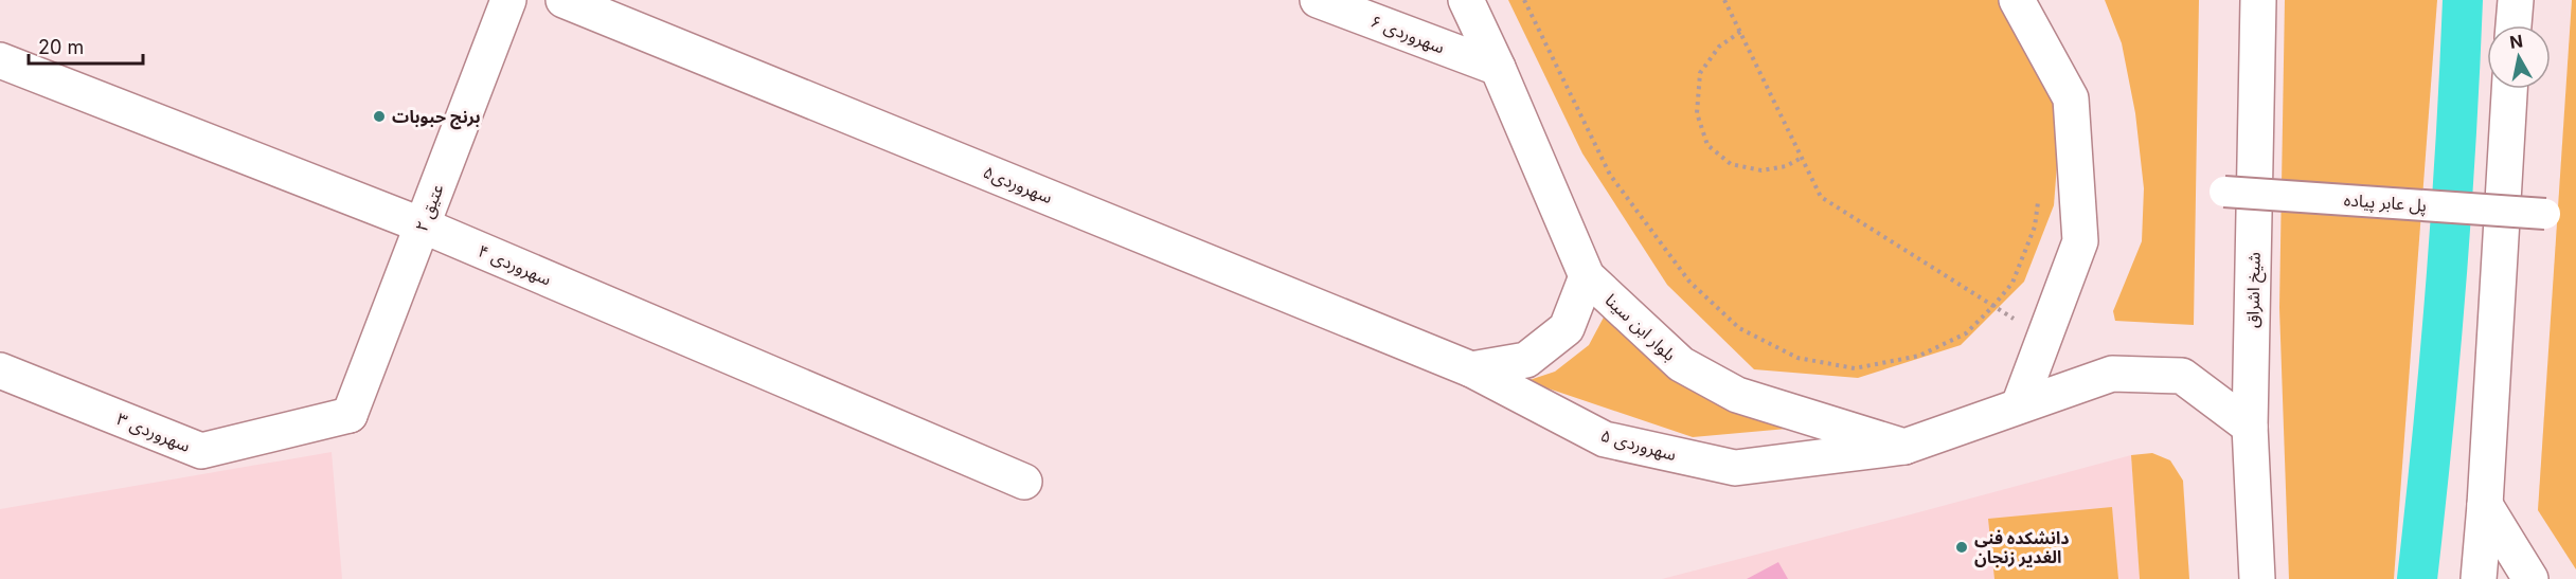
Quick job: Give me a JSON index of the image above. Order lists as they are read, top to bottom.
{
  "streets": {
    "street": [
      "سهروردی ۶",
      "سهروردی۵",
      "پل عابر پیاده",
      "عتیق ۲",
      "سهروردی ۴",
      "شیخ اشراق",
      "بلوار ابن سینا",
      "سهروردی ۳",
      "سهروردی ۵"
    ]
  },
  "crossings": [
    ["سهروردی ۶", "بلوار ابن سینا"],
    ["سهروردی۵", "سهروردی ۵"],
    ["عتیق ۲", "سهروردی ۴"],
    ["عتیق ۲", "سهروردی ۳"],
    ["بلوار ابن سینا", "سهروردی ۵"]
  ],
  "places": ["برنج حبوبات", "دانشکده فنی الغدیر زنجان"],
  "scale_bar": "20 m",
  "north": "top"
}
